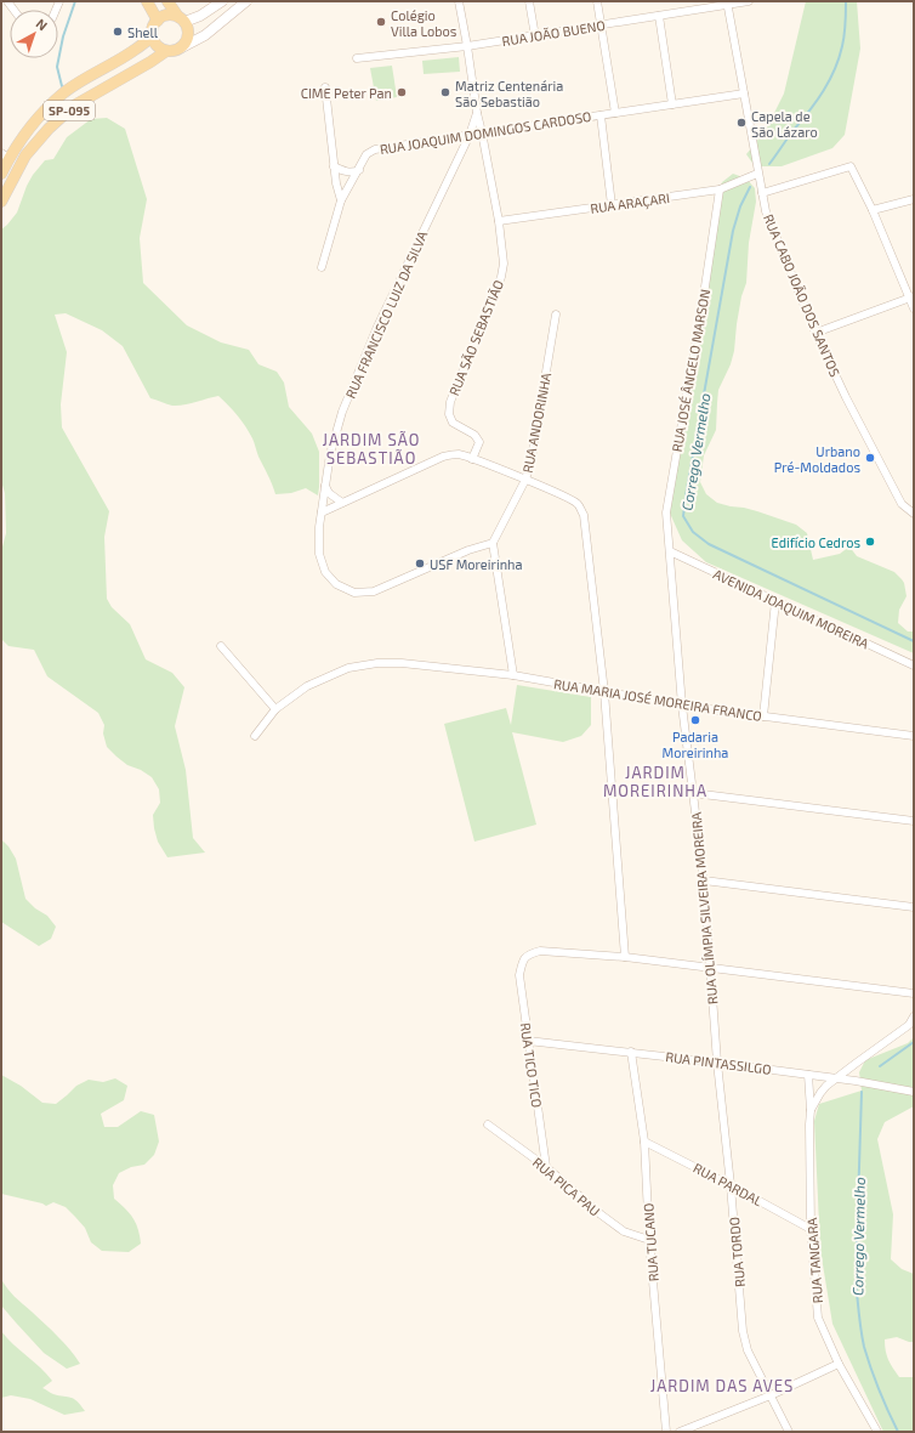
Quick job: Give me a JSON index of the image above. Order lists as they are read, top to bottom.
{
  "streets": {
    "main road": ["SP-095"],
    "street": [
      "RUA JOÃO BUENO",
      "RUA JOAQUIM DOMINGOS CARDOSO",
      "RUA ARAÇARI",
      "RUA CABO JOÃO DOS SANTOS",
      "RUA FRANCISCO LUIZ DA SILVA",
      "RUA SÃO SEBASTIÃO",
      "RUA JOSÉ ÂNGELO MARSON",
      "RUA ANDORINHA",
      "AVENIDA JOAQUIM MOREIRA",
      "RUA MARIA JOSÉ MOREIRA FRANCO",
      "RUA OLÍMPIA SILVEIRA MOREIRA",
      "RUA PINTASSILGO",
      "RUA TICO TICO",
      "RUA PARDAL",
      "RUA PICA PAU",
      "RUA TUCANO",
      "RUA TORDO",
      "RUA TANGARA"
    ]
  },
  "crossings": [
    ["RUA JOÃO BUENO", "RUA CABO JOÃO DOS SANTOS"],
    ["RUA JOÃO BUENO", "RUA SÃO SEBASTIÃO"],
    ["RUA JOAQUIM DOMINGOS CARDOSO", "RUA CABO JOÃO DOS SANTOS"],
    ["RUA JOAQUIM DOMINGOS CARDOSO", "RUA FRANCISCO LUIZ DA SILVA"],
    ["RUA JOAQUIM DOMINGOS CARDOSO", "RUA SÃO SEBASTIÃO"],
    ["RUA ARAÇARI", "RUA CABO JOÃO DOS SANTOS"],
    ["RUA ARAÇARI", "RUA SÃO SEBASTIÃO"],
    ["RUA ARAÇARI", "RUA JOSÉ ÂNGELO MARSON"],
    ["RUA FRANCISCO LUIZ DA SILVA", "RUA SÃO SEBASTIÃO"],
    ["RUA FRANCISCO LUIZ DA SILVA", "RUA ANDORINHA"],
    ["RUA JOSÉ ÂNGELO MARSON", "AVENIDA JOAQUIM MOREIRA"],
    ["RUA JOSÉ ÂNGELO MARSON", "RUA OLÍMPIA SILVEIRA MOREIRA"],
    ["AVENIDA JOAQUIM MOREIRA", "RUA OLÍMPIA SILVEIRA MOREIRA"],
    ["RUA MARIA JOSÉ MOREIRA FRANCO", "RUA OLÍMPIA SILVEIRA MOREIRA"],
    ["RUA OLÍMPIA SILVEIRA MOREIRA", "RUA PINTASSILGO"],
    ["RUA OLÍMPIA SILVEIRA MOREIRA", "RUA TORDO"],
    ["RUA PINTASSILGO", "RUA TICO TICO"],
    ["RUA PINTASSILGO", "RUA TUCANO"],
    ["RUA PINTASSILGO", "RUA TORDO"],
    ["RUA PINTASSILGO", "RUA TANGARA"],
    ["RUA TICO TICO", "RUA PICA PAU"],
    ["RUA PARDAL", "RUA TUCANO"],
    ["RUA PARDAL", "RUA TORDO"],
    ["RUA PARDAL", "RUA TANGARA"],
    ["RUA PICA PAU", "RUA TUCANO"]
  ],
  "districts": ["JARDIM SÃO SEBASTIÃO", "JARDIM MOREIRINHA", "JARDIM DAS AVES"],
  "water": ["Corrego Vermelho"],
  "places": [
    "Colégio Villa Lobos",
    "Shell",
    "CIME Peter Pan",
    "Matriz Centenária São Sebastião",
    "Capela de São Lázaro",
    "Urbano Pré-Moldados",
    "Edifício Cedros",
    "USF Moreirinha",
    "Padaria Moreirinha"
  ],
  "north": "top right"
}
